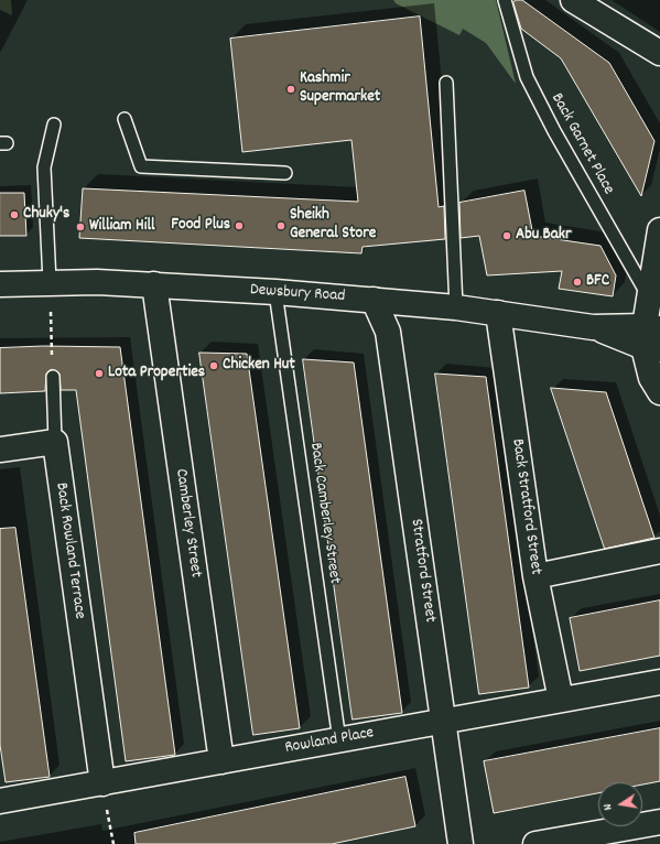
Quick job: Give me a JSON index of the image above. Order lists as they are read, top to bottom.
{
  "streets": {
    "street": [
      "Dewsbury Road",
      "Back Stratford Street",
      "Camberley Street",
      "Back Rowland Terrace",
      "Stratford Street",
      "Rowland Place"
    ],
    "lane": ["Back Garnet Place", "Back Camberley Street"]
  },
  "crossings": [
    ["Dewsbury Road", "Back Stratford Street"],
    ["Dewsbury Road", "Back Camberley Street"],
    ["Dewsbury Road", "Camberley Street"],
    ["Dewsbury Road", "Stratford Street"],
    ["Back Stratford Street", "Rowland Place"],
    ["Back Camberley Street", "Rowland Place"],
    ["Camberley Street", "Rowland Place"],
    ["Back Rowland Terrace", "Rowland Place"],
    ["Stratford Street", "Rowland Place"]
  ],
  "places": [
    "Kashmir Supermarket",
    "Chuky's",
    "Food Plus",
    "Sheikh General Store",
    "William Hill",
    "Abu Bakr",
    "BFC",
    "Chicken Hut",
    "Lota Properties"
  ],
  "north": "left"
}
